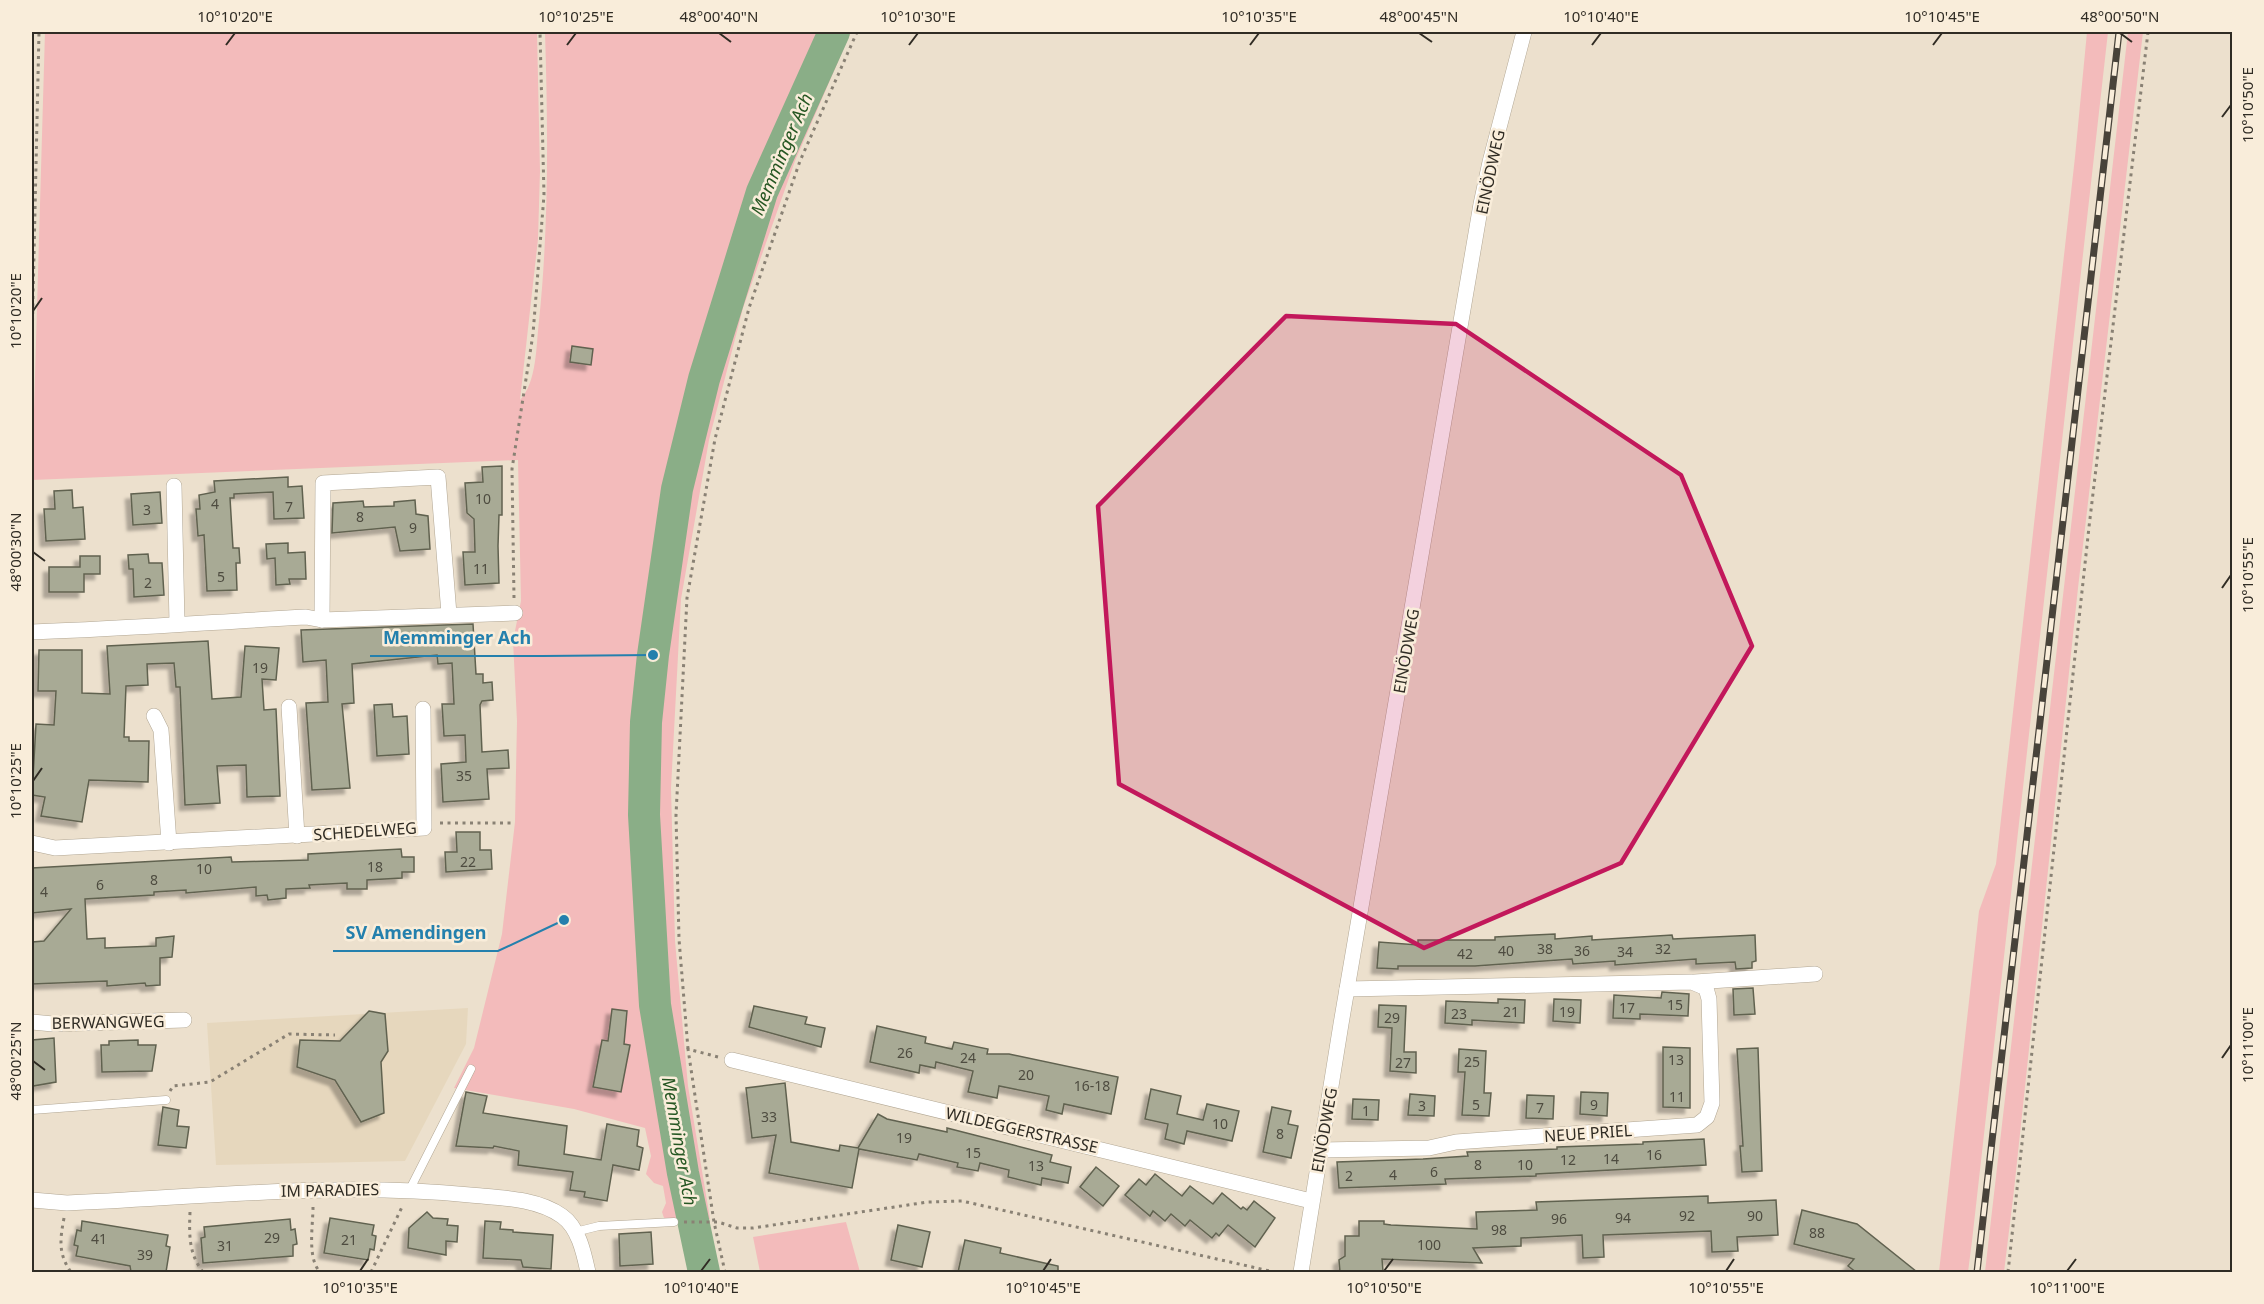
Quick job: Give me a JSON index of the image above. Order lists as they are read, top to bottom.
{
  "streets": {
    "street": [
      "EINÖDWEG",
      "SCHEDELWEG",
      "BERWANGWEG",
      "WILDEGGERSTRASSE",
      "NEUE PRIEL",
      "IM PARADIES"
    ]
  },
  "crossings": [
    ["EINÖDWEG", "WILDEGGERSTRASSE"],
    ["EINÖDWEG", "NEUE PRIEL"]
  ],
  "water": ["Memminger Ach"],
  "places": ["Memminger Ach", "SV Amendingen"],
  "house_numbers": [
    "10",
    "4",
    "7",
    "3",
    "8",
    "9",
    "11",
    "5",
    "2",
    "19",
    "35",
    "22",
    "18",
    "10",
    "8",
    "6",
    "4",
    "38",
    "32",
    "40",
    "36",
    "34",
    "42",
    "15",
    "17",
    "21",
    "19",
    "23",
    "29",
    "26",
    "24",
    "13",
    "25",
    "27",
    "20",
    "16-18",
    "11",
    "5",
    "9",
    "3",
    "7",
    "1",
    "33",
    "10",
    "8",
    "19",
    "15",
    "16",
    "14",
    "12",
    "8",
    "10",
    "13",
    "6",
    "4",
    "2",
    "92",
    "90",
    "94",
    "96",
    "98",
    "88",
    "29",
    "41",
    "21",
    "100",
    "31",
    "39"
  ],
  "coordinates": [
    "10°10'20\"E",
    "10°10'25\"E",
    "48°00'40\"N",
    "10°10'30\"E",
    "10°10'35\"E",
    "48°00'45\"N",
    "10°10'40\"E",
    "10°10'45\"E",
    "48°00'50\"N",
    "10°10'50\"E",
    "48°00'30\"N",
    "10°10'55\"E",
    "10°11'00\"E",
    "48°00'25\"N"
  ]
}
